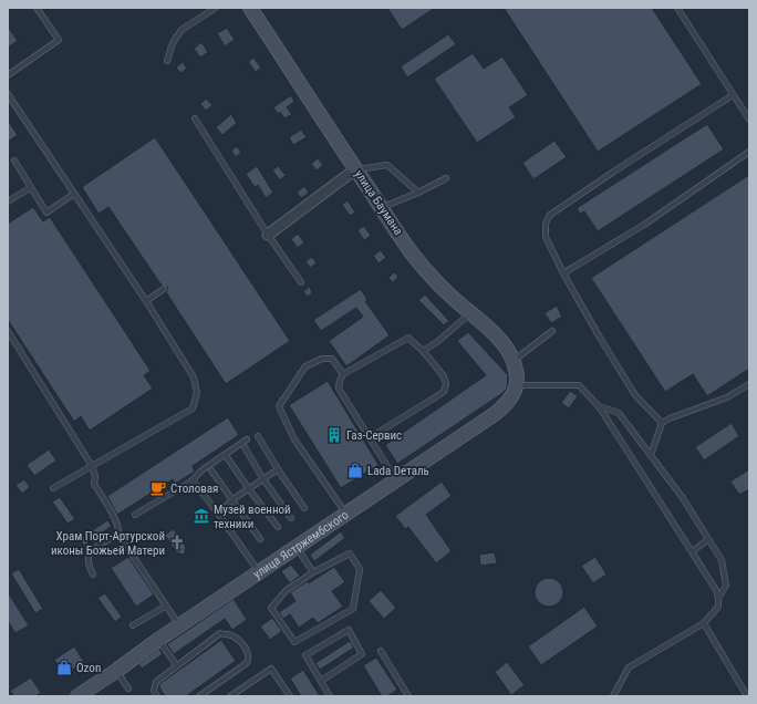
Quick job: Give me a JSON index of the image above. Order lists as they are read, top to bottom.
{
  "streets": {
    "main road": ["улица Баумана", "улица Ястржембского"]
  },
  "crossings": [
    ["улица Баумана", "улица Ястржембского"]
  ],
  "places": {
    "building": ["Газ-Сервис"],
    "shop": ["Lada Dеталь", "Ozon"],
    "cafe": ["Столовая"],
    "museum": ["Музей военной техники"],
    "church": ["Храм Порт-Артурской иконы Божьей Матери"]
  }
}
